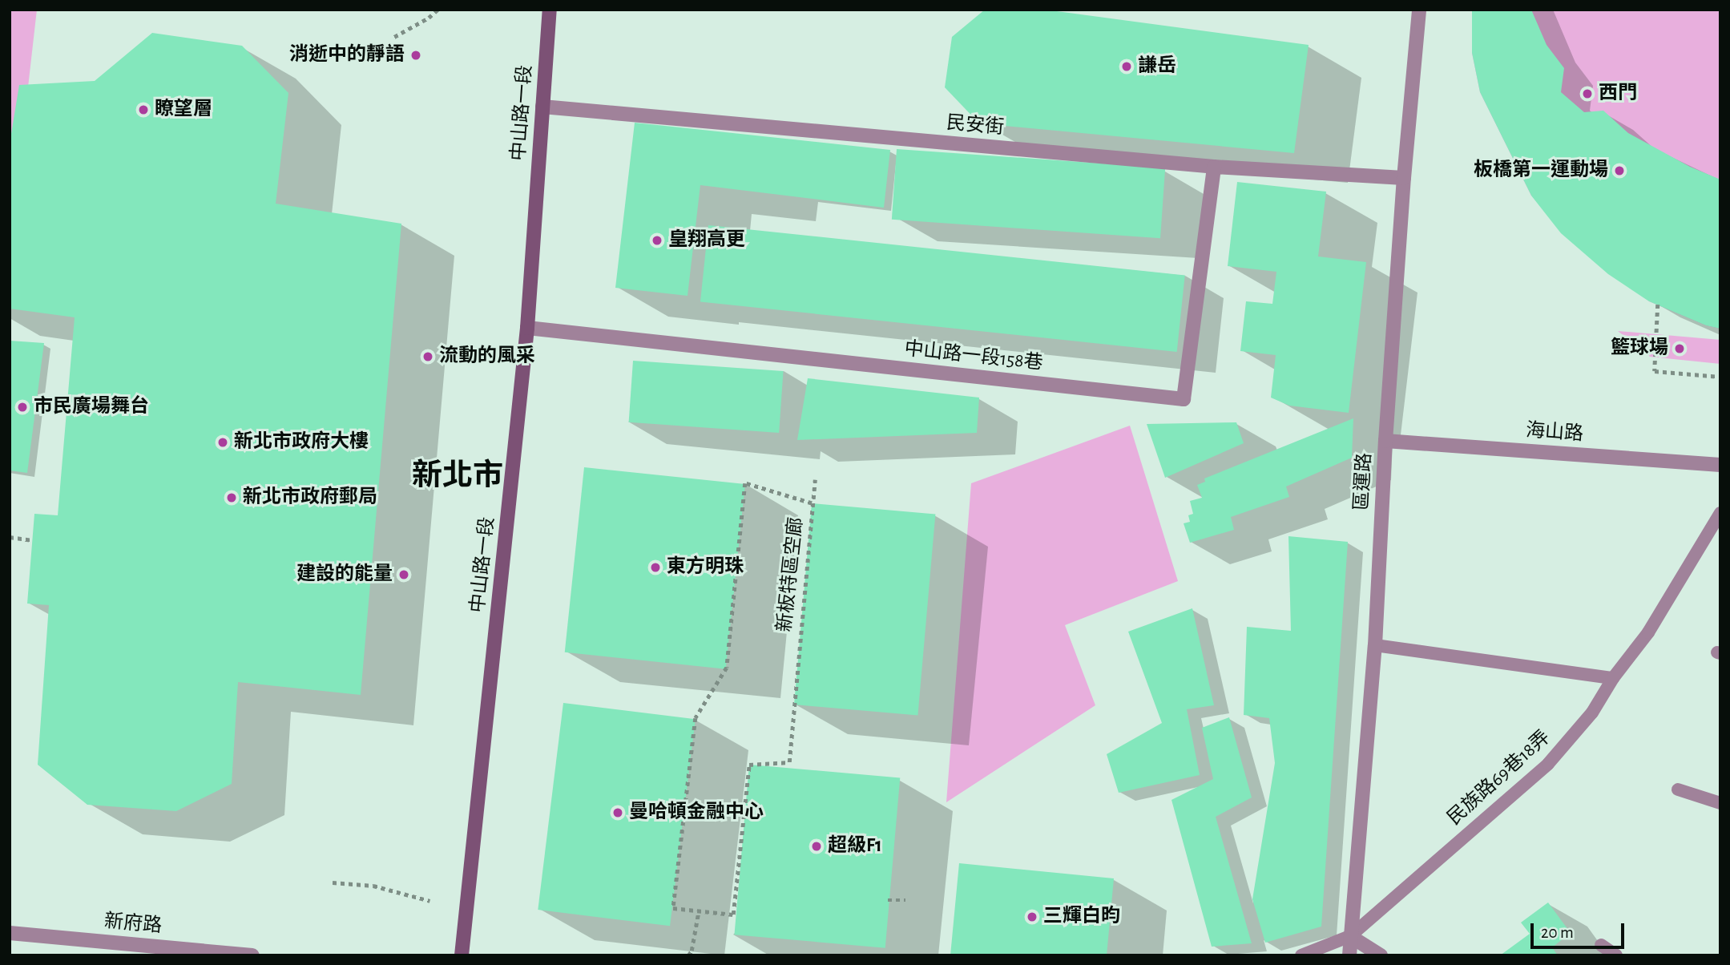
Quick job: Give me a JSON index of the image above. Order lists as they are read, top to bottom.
{
  "streets": {
    "main road": ["中山路一段"],
    "street": [
      "民安街",
      "中山路一段158巷",
      "海山路",
      "區運路",
      "新府路"
    ],
    "lane": ["民族路69巷18弄"],
    "path": ["新板特區空廊"]
  },
  "crossings": [
    ["中山路一段", "民安街"],
    ["中山路一段", "中山路一段158巷"],
    ["民安街", "中山路一段158巷"],
    ["民安街", "區運路"],
    ["海山路", "區運路"],
    ["區運路", "民族路69巷18弄"]
  ],
  "districts": ["新北市"],
  "places": [
    "消逝中的靜語",
    "謙岳",
    "西門",
    "瞭望層",
    "板橋第一運動場",
    "皇翔高更",
    "籃球場",
    "流動的風采",
    "市民廣場舞台",
    "新北市政府大樓",
    "新北市政府郵局",
    "東方明珠",
    "建設的能量",
    "曼哈頓金融中心",
    "超級F1",
    "三輝白昀"
  ],
  "scale_bar": "20 m"
}
